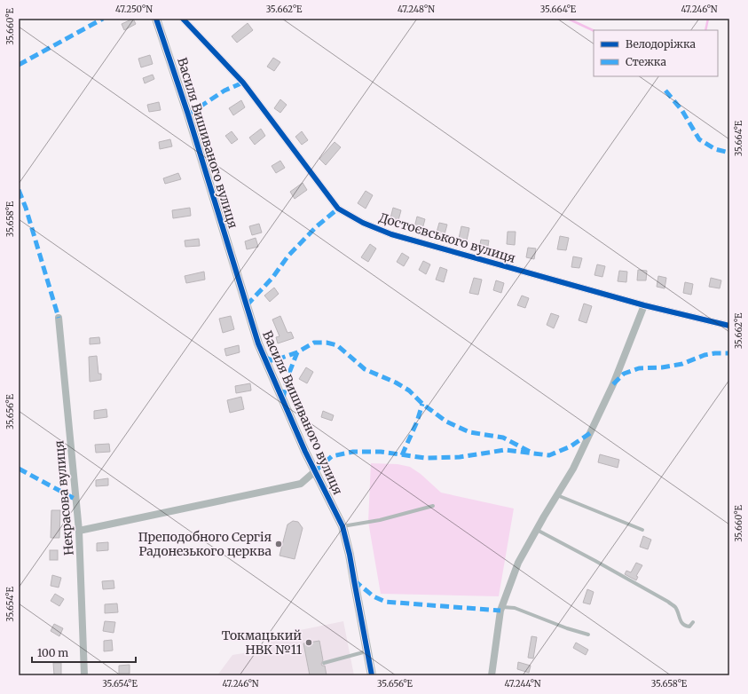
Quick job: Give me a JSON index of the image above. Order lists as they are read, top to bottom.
{
  "streets": {
    "street": ["Василя Вишиваного вулиця", "Достоєвського вулиця", "Некрасова вулиця"]
  },
  "places": ["Преподобного Сергія Радонезького церква", "Токмацький НВК №11"],
  "legend": ["Велодоріжка", "Стежка"],
  "scale_bar": "100 m",
  "coordinates": [
    "47.250°N",
    "35.662°E",
    "47.248°N",
    "35.664°E",
    "47.246°N",
    "35.660°E",
    "35.658°E",
    "35.656°E",
    "35.654°E",
    "47.244°N"
  ]
}
